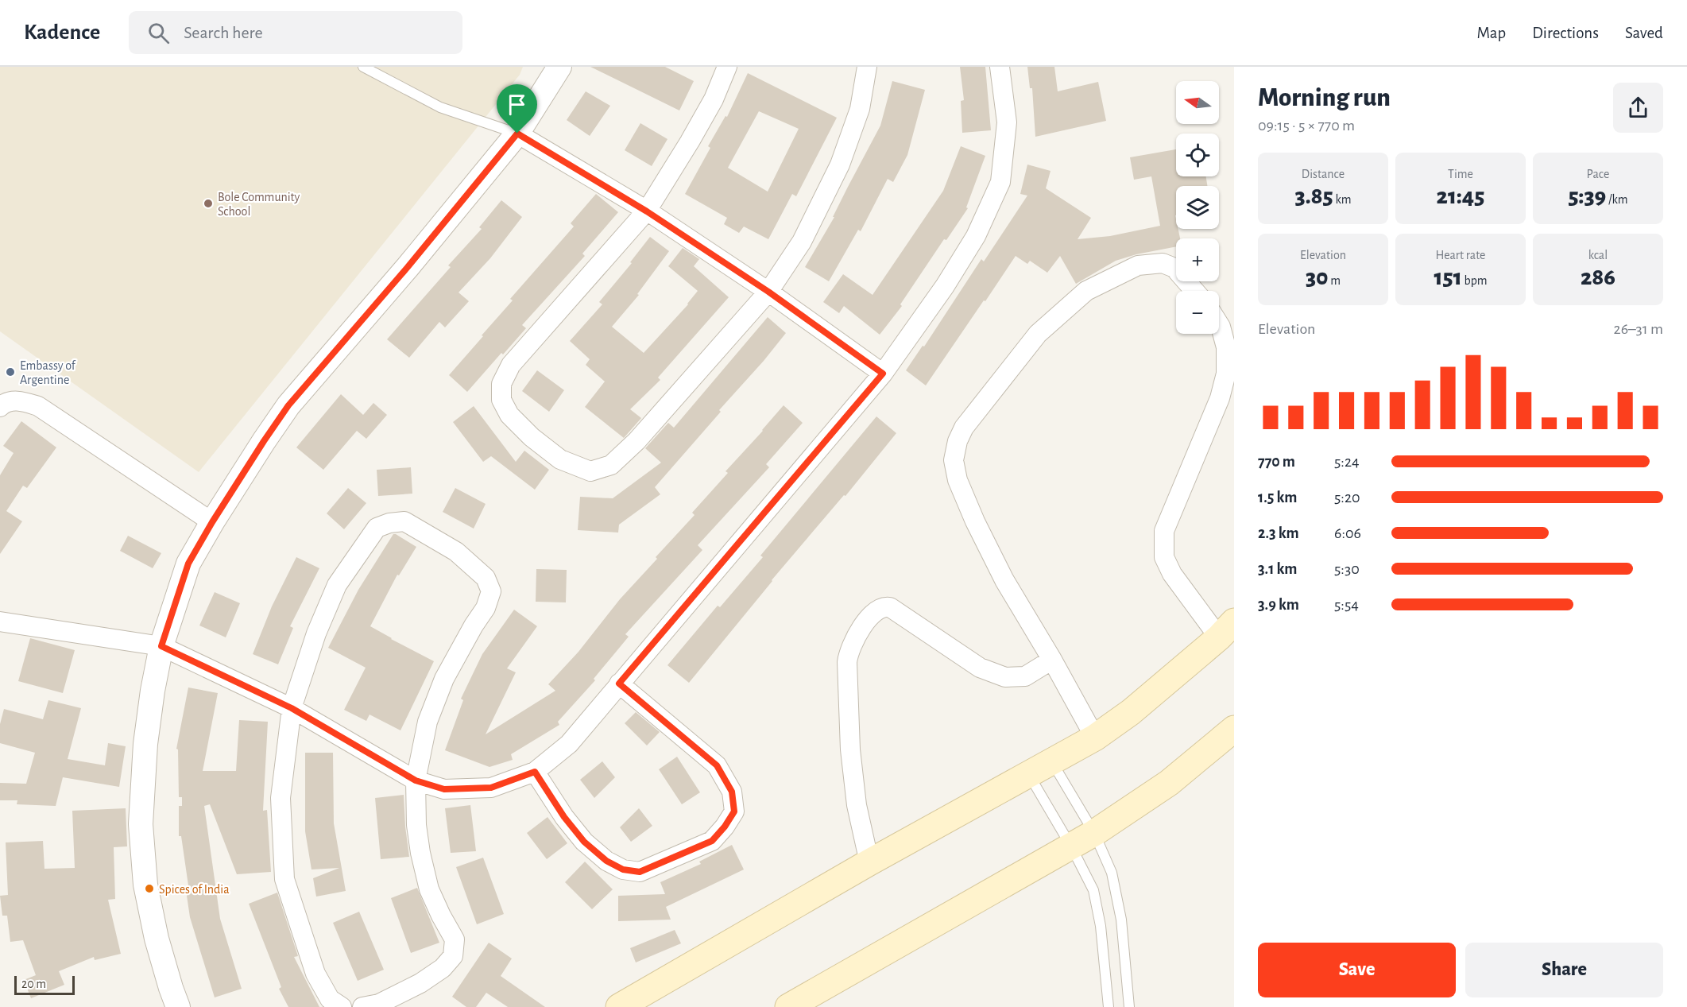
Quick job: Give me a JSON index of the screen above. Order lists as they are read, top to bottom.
{
  "places": ["Bole Community School", "Embassy of Argentine", "Spices of India"],
  "scale_bar": "20 m",
  "north": "left",
  "page": {
    "header": "Kadence",
    "search": "Search here",
    "nav": ["Map", "Directions", "Saved"],
    "heading": ["Morning run", "09:15 · 5 × 770 m"],
    "map_buttons": ["+", "−"],
    "stats": [
      ["Distance", "3.85 km"],
      ["Time", "21:45"],
      ["Pace", "5:39 /km"],
      ["Elevation", "30 m"],
      ["Heart rate", "151 bpm"],
      ["kcal", "286"]
    ],
    "chart": ["Elevation", "26–31 m"],
    "list": [
      {
        "name": "770 m",
        "note": "5:24"
      },
      {
        "name": "1.5 km",
        "note": "5:20"
      },
      {
        "name": "2.3 km",
        "note": "6:06"
      },
      {
        "name": "3.1 km",
        "note": "5:30"
      },
      {
        "name": "3.9 km",
        "note": "5:54"
      }
    ],
    "buttons": ["Save", "Share"],
    "scale": "20 m"
  }
}
